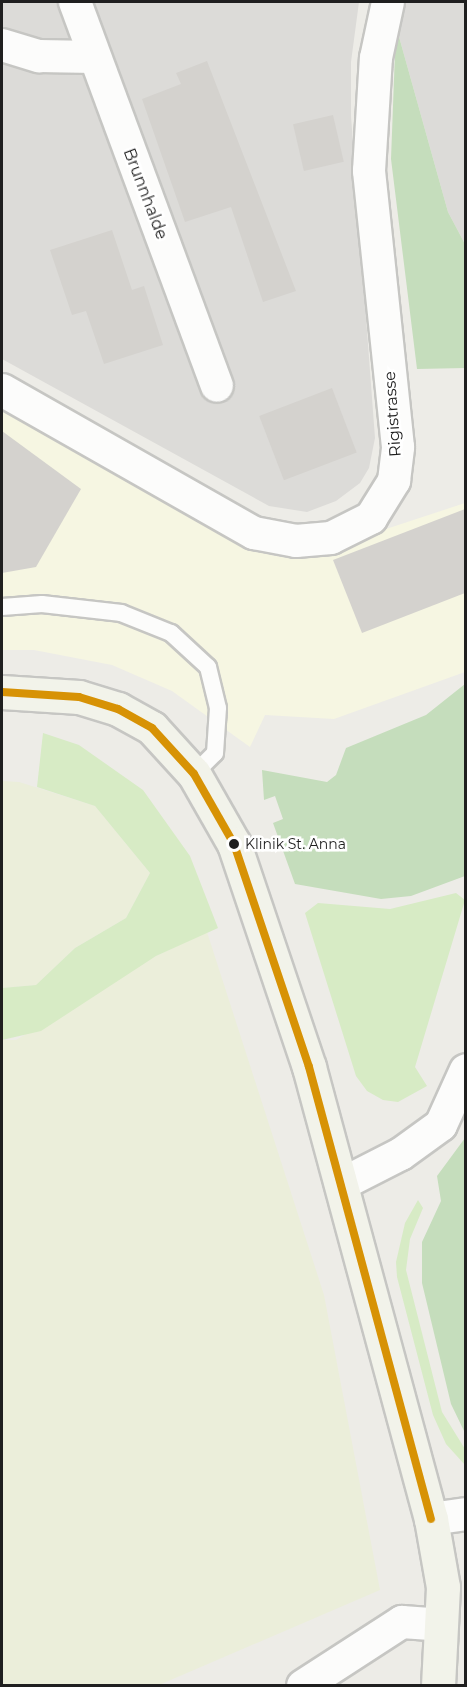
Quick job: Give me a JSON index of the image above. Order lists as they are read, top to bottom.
{
  "streets": {
    "street": ["Brunnhalde", "Rigistrasse"]
  },
  "places": ["Klinik St. Anna"]
}
